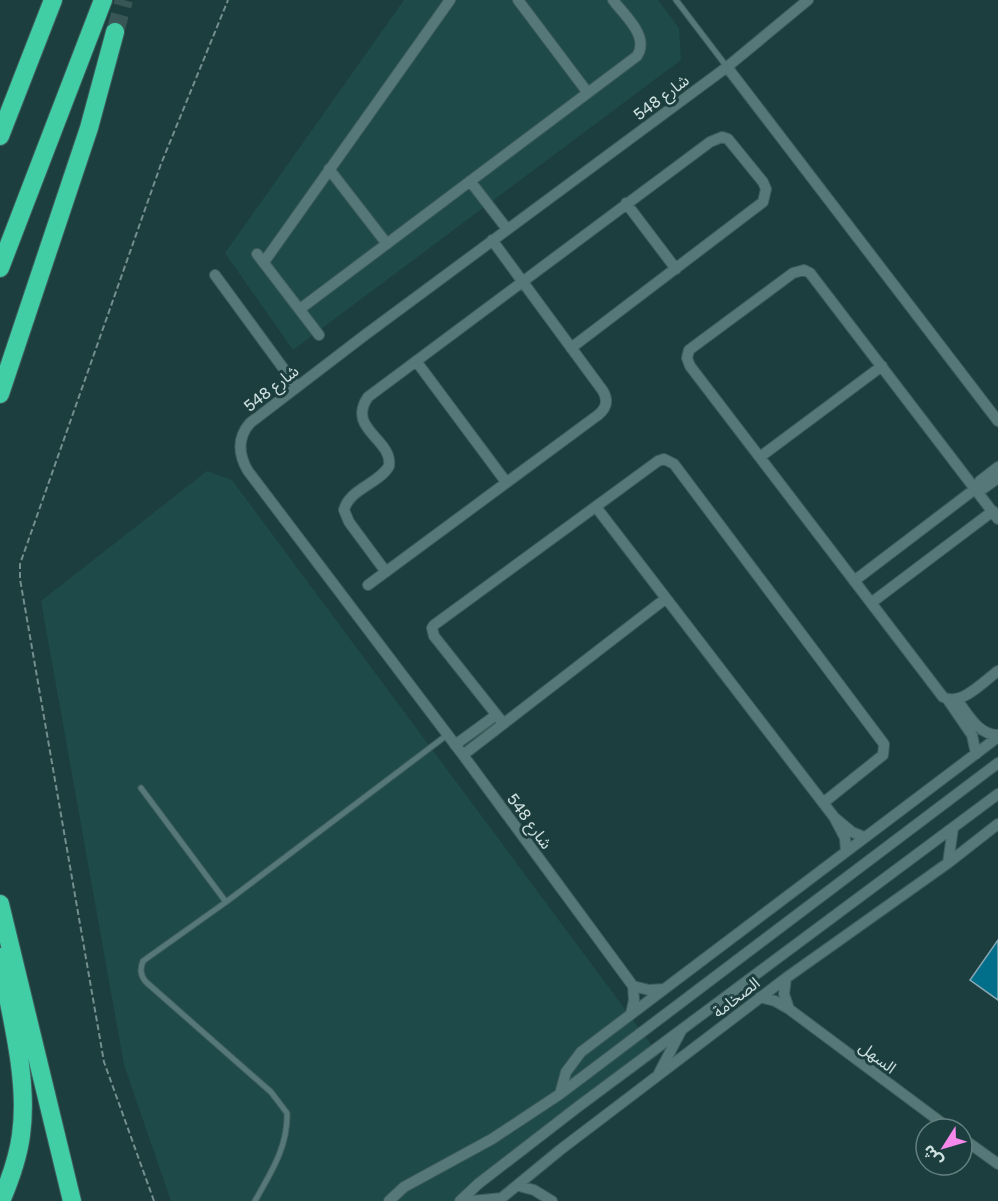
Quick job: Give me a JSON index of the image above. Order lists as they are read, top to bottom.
{
  "streets": {
    "street": ["شارع 548", "الصخامة", "السهل"]
  },
  "crossings": [
    ["الصخامة", "السهل"]
  ],
  "north": "bottom left"
}
